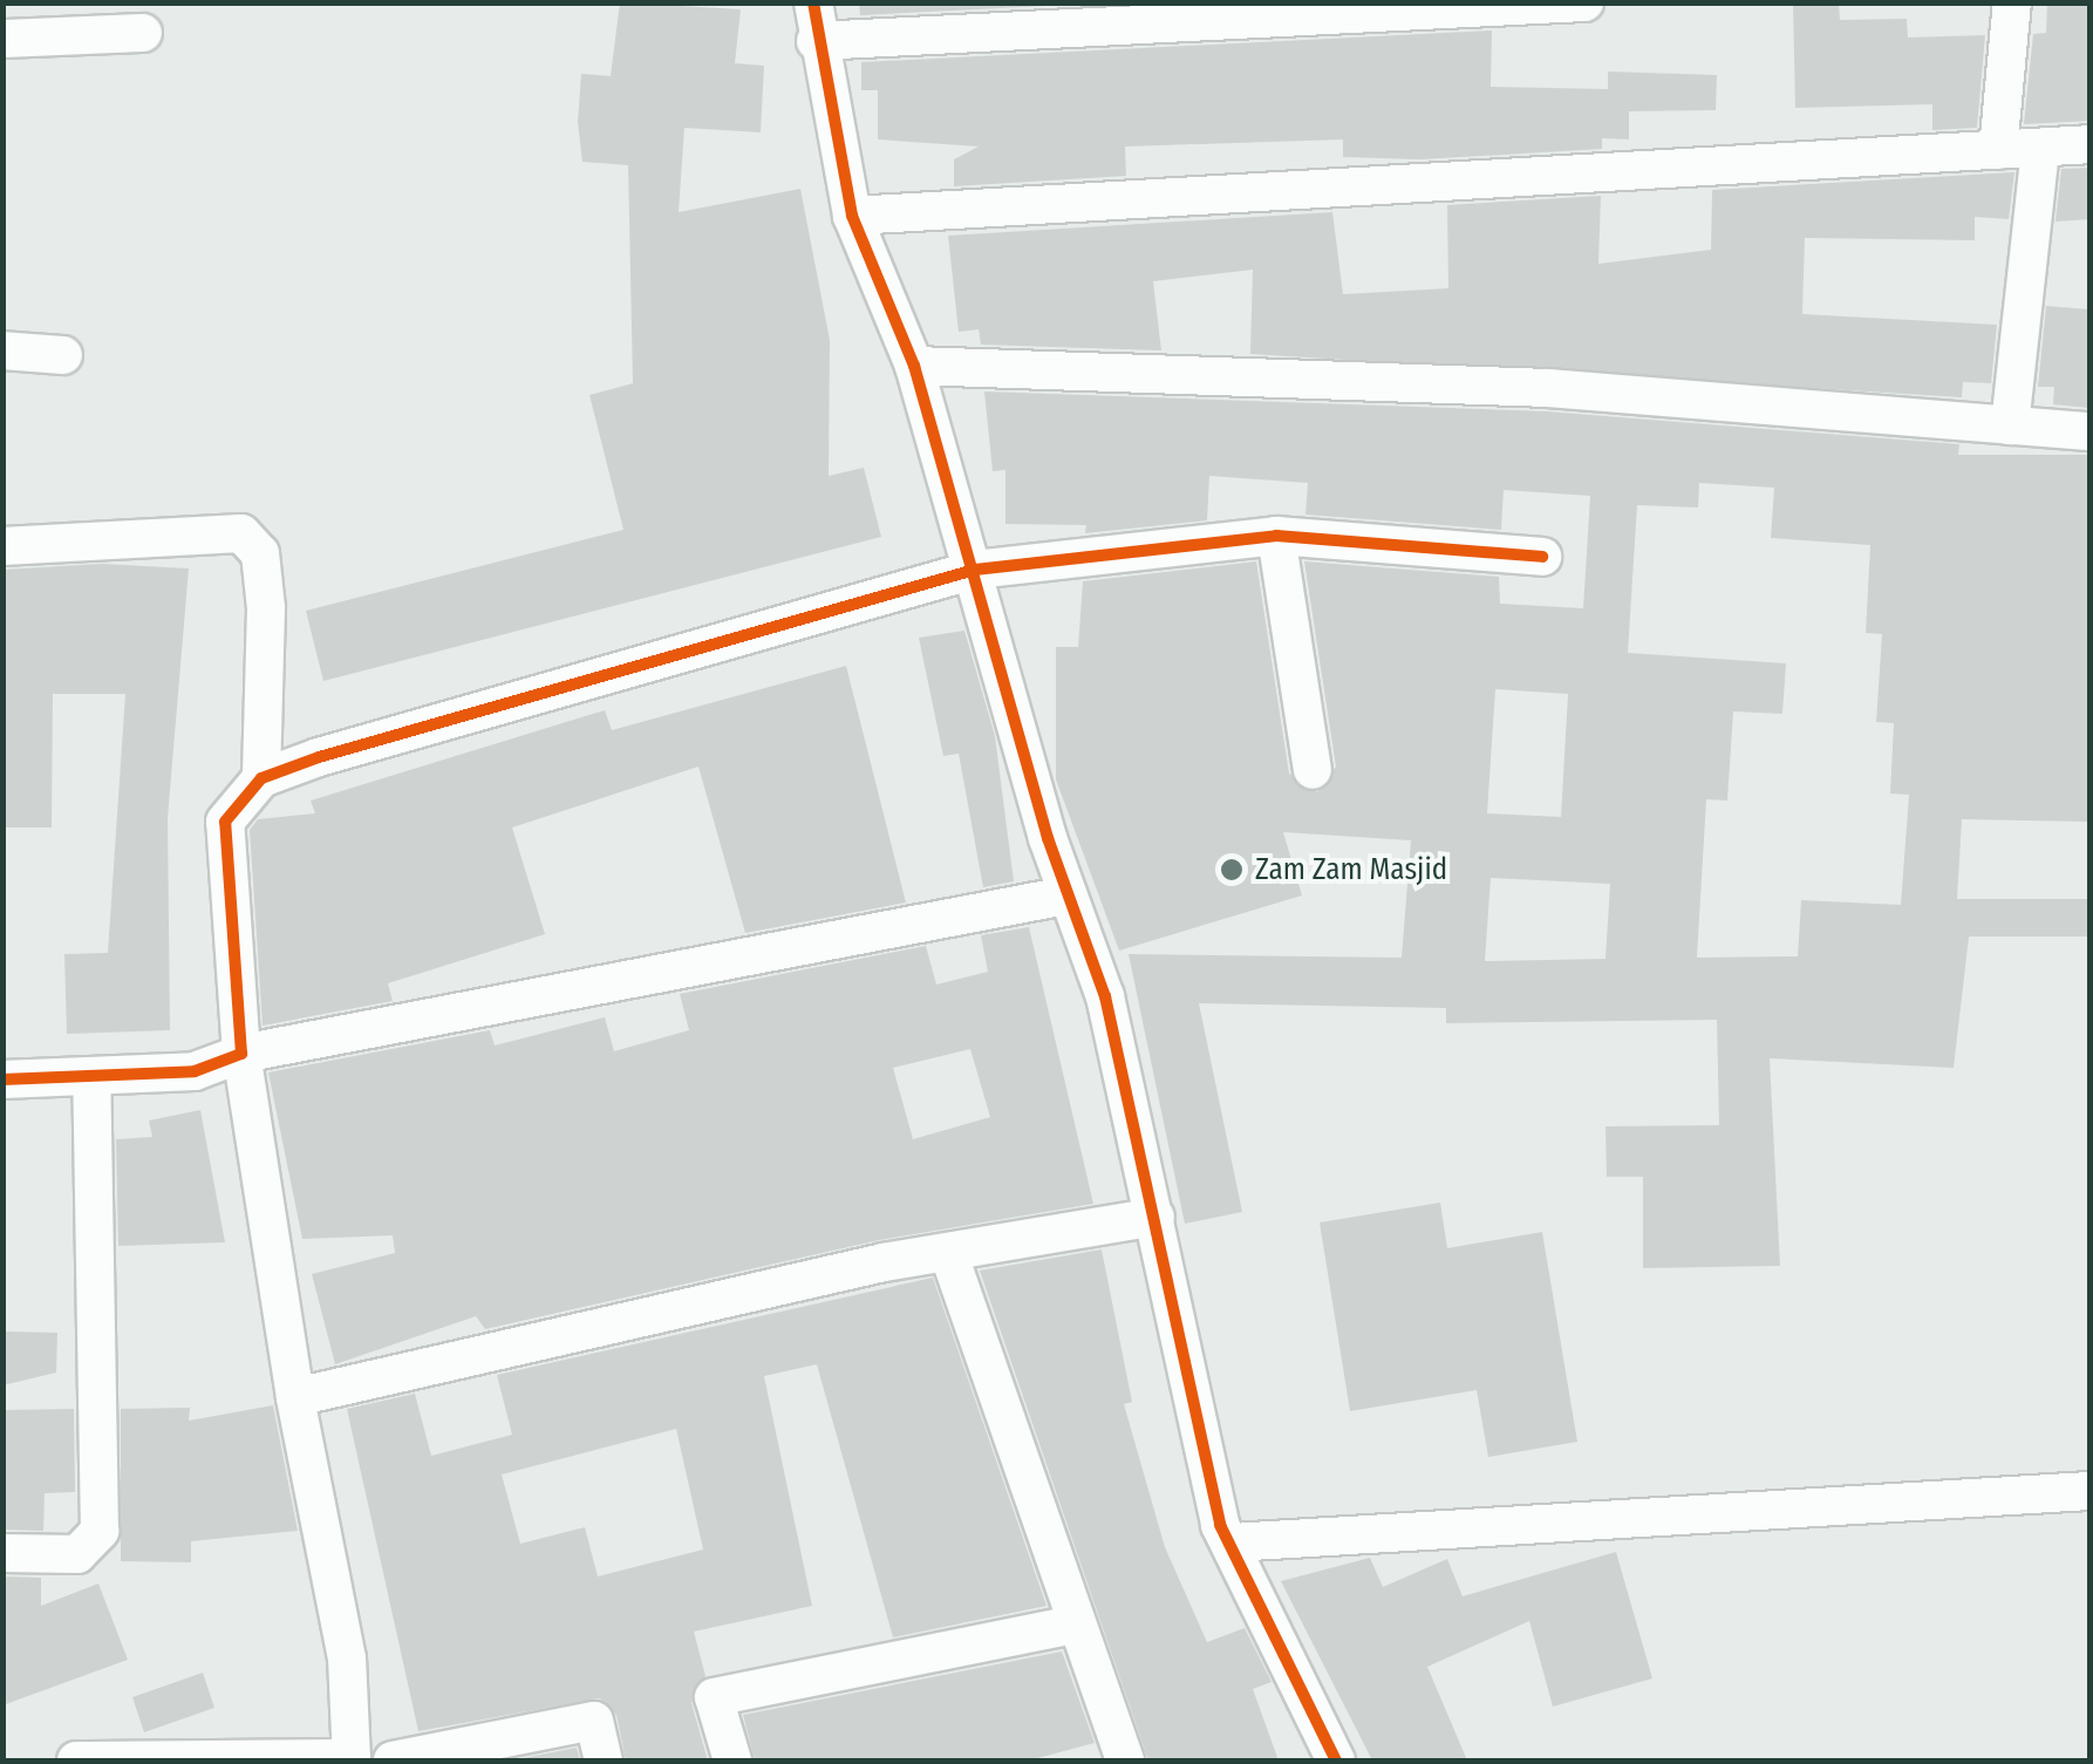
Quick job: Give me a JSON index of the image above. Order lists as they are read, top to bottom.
{
  "places": ["Zam Zam Masjid"]
}
